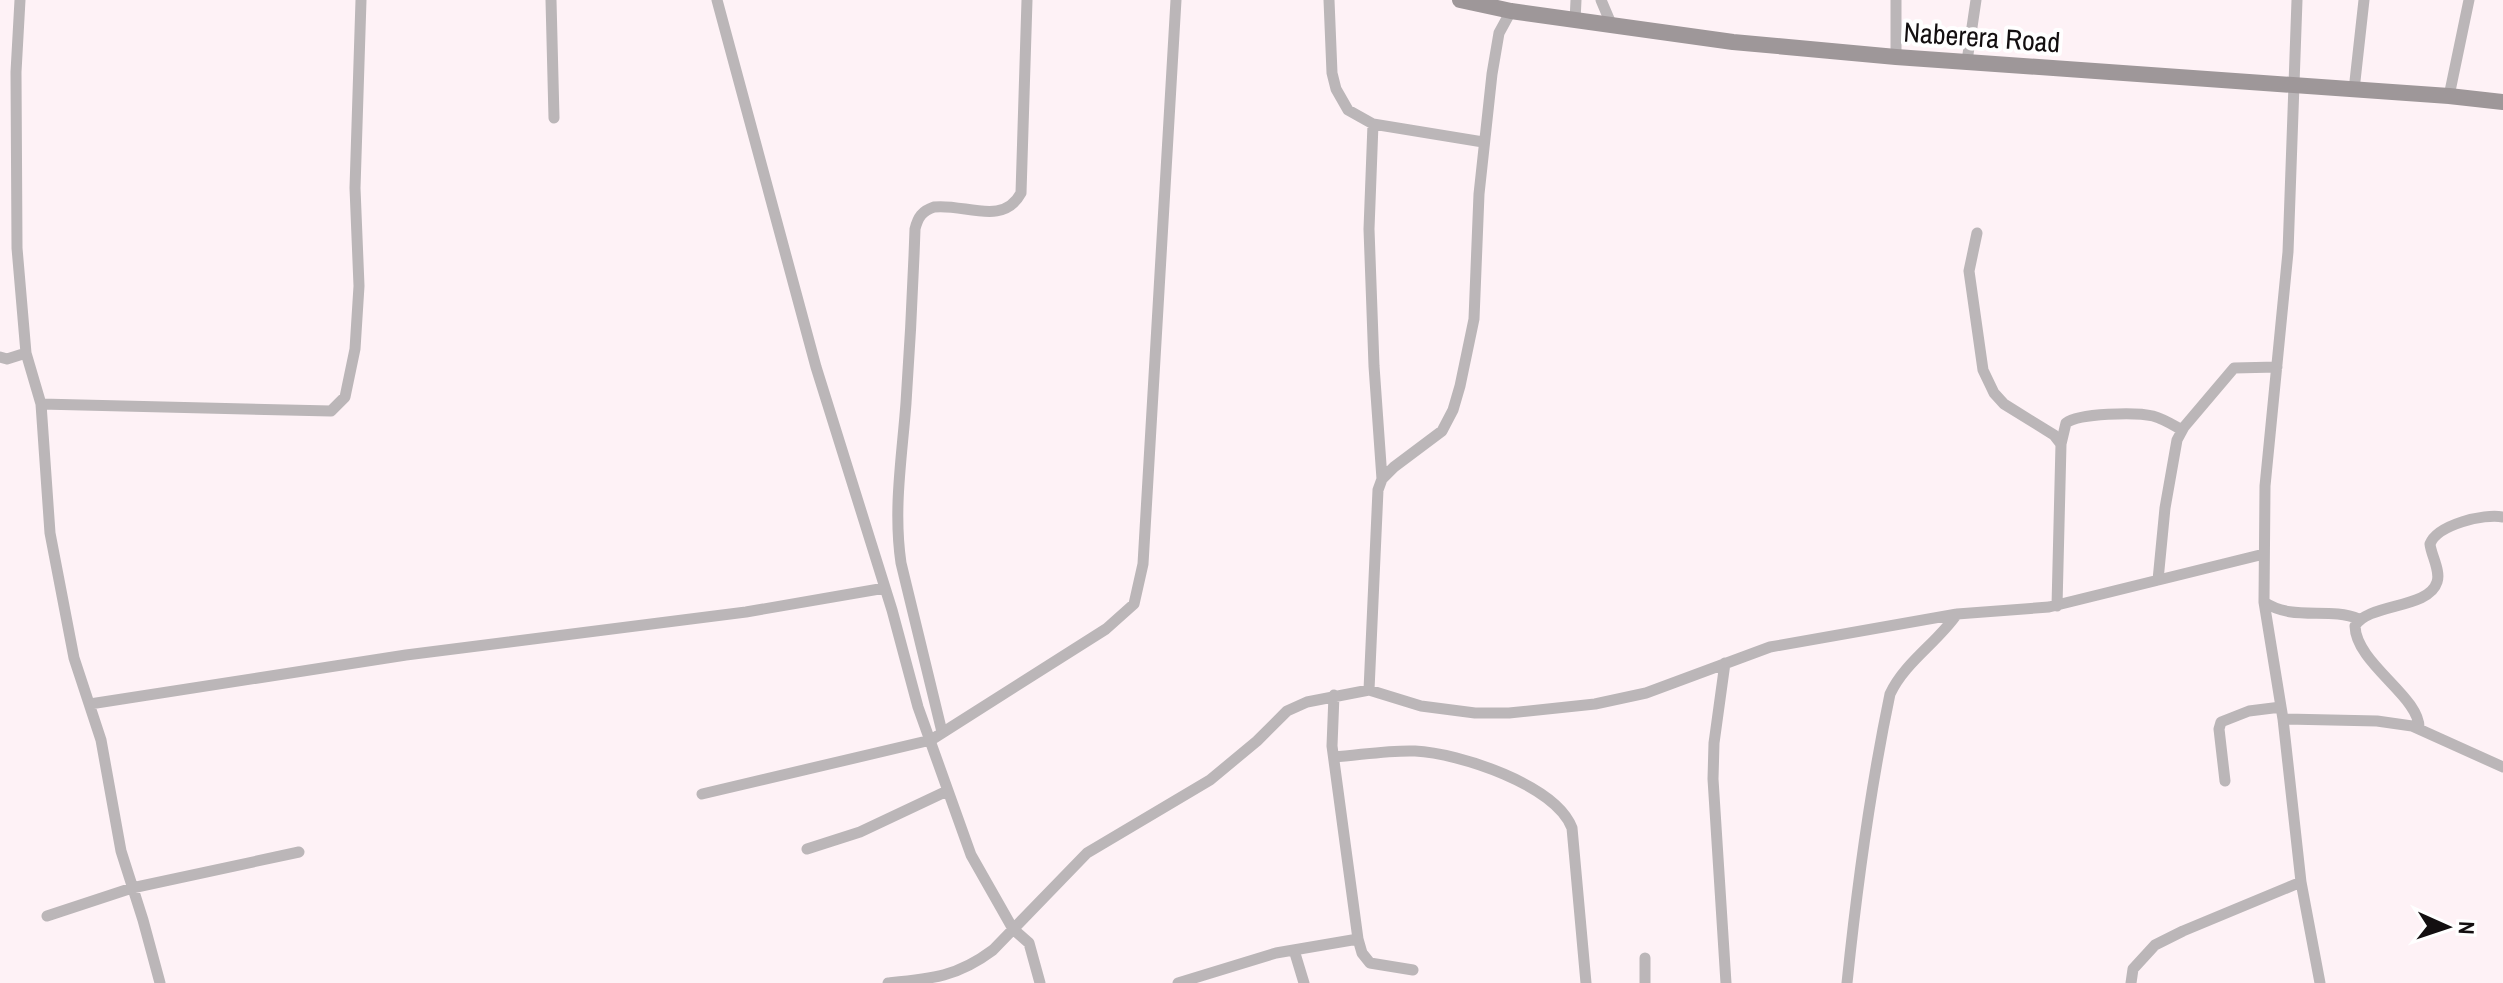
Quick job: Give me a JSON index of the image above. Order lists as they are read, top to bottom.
{
  "streets": {
    "street": ["Naberera Road"]
  },
  "north": "right"
}
